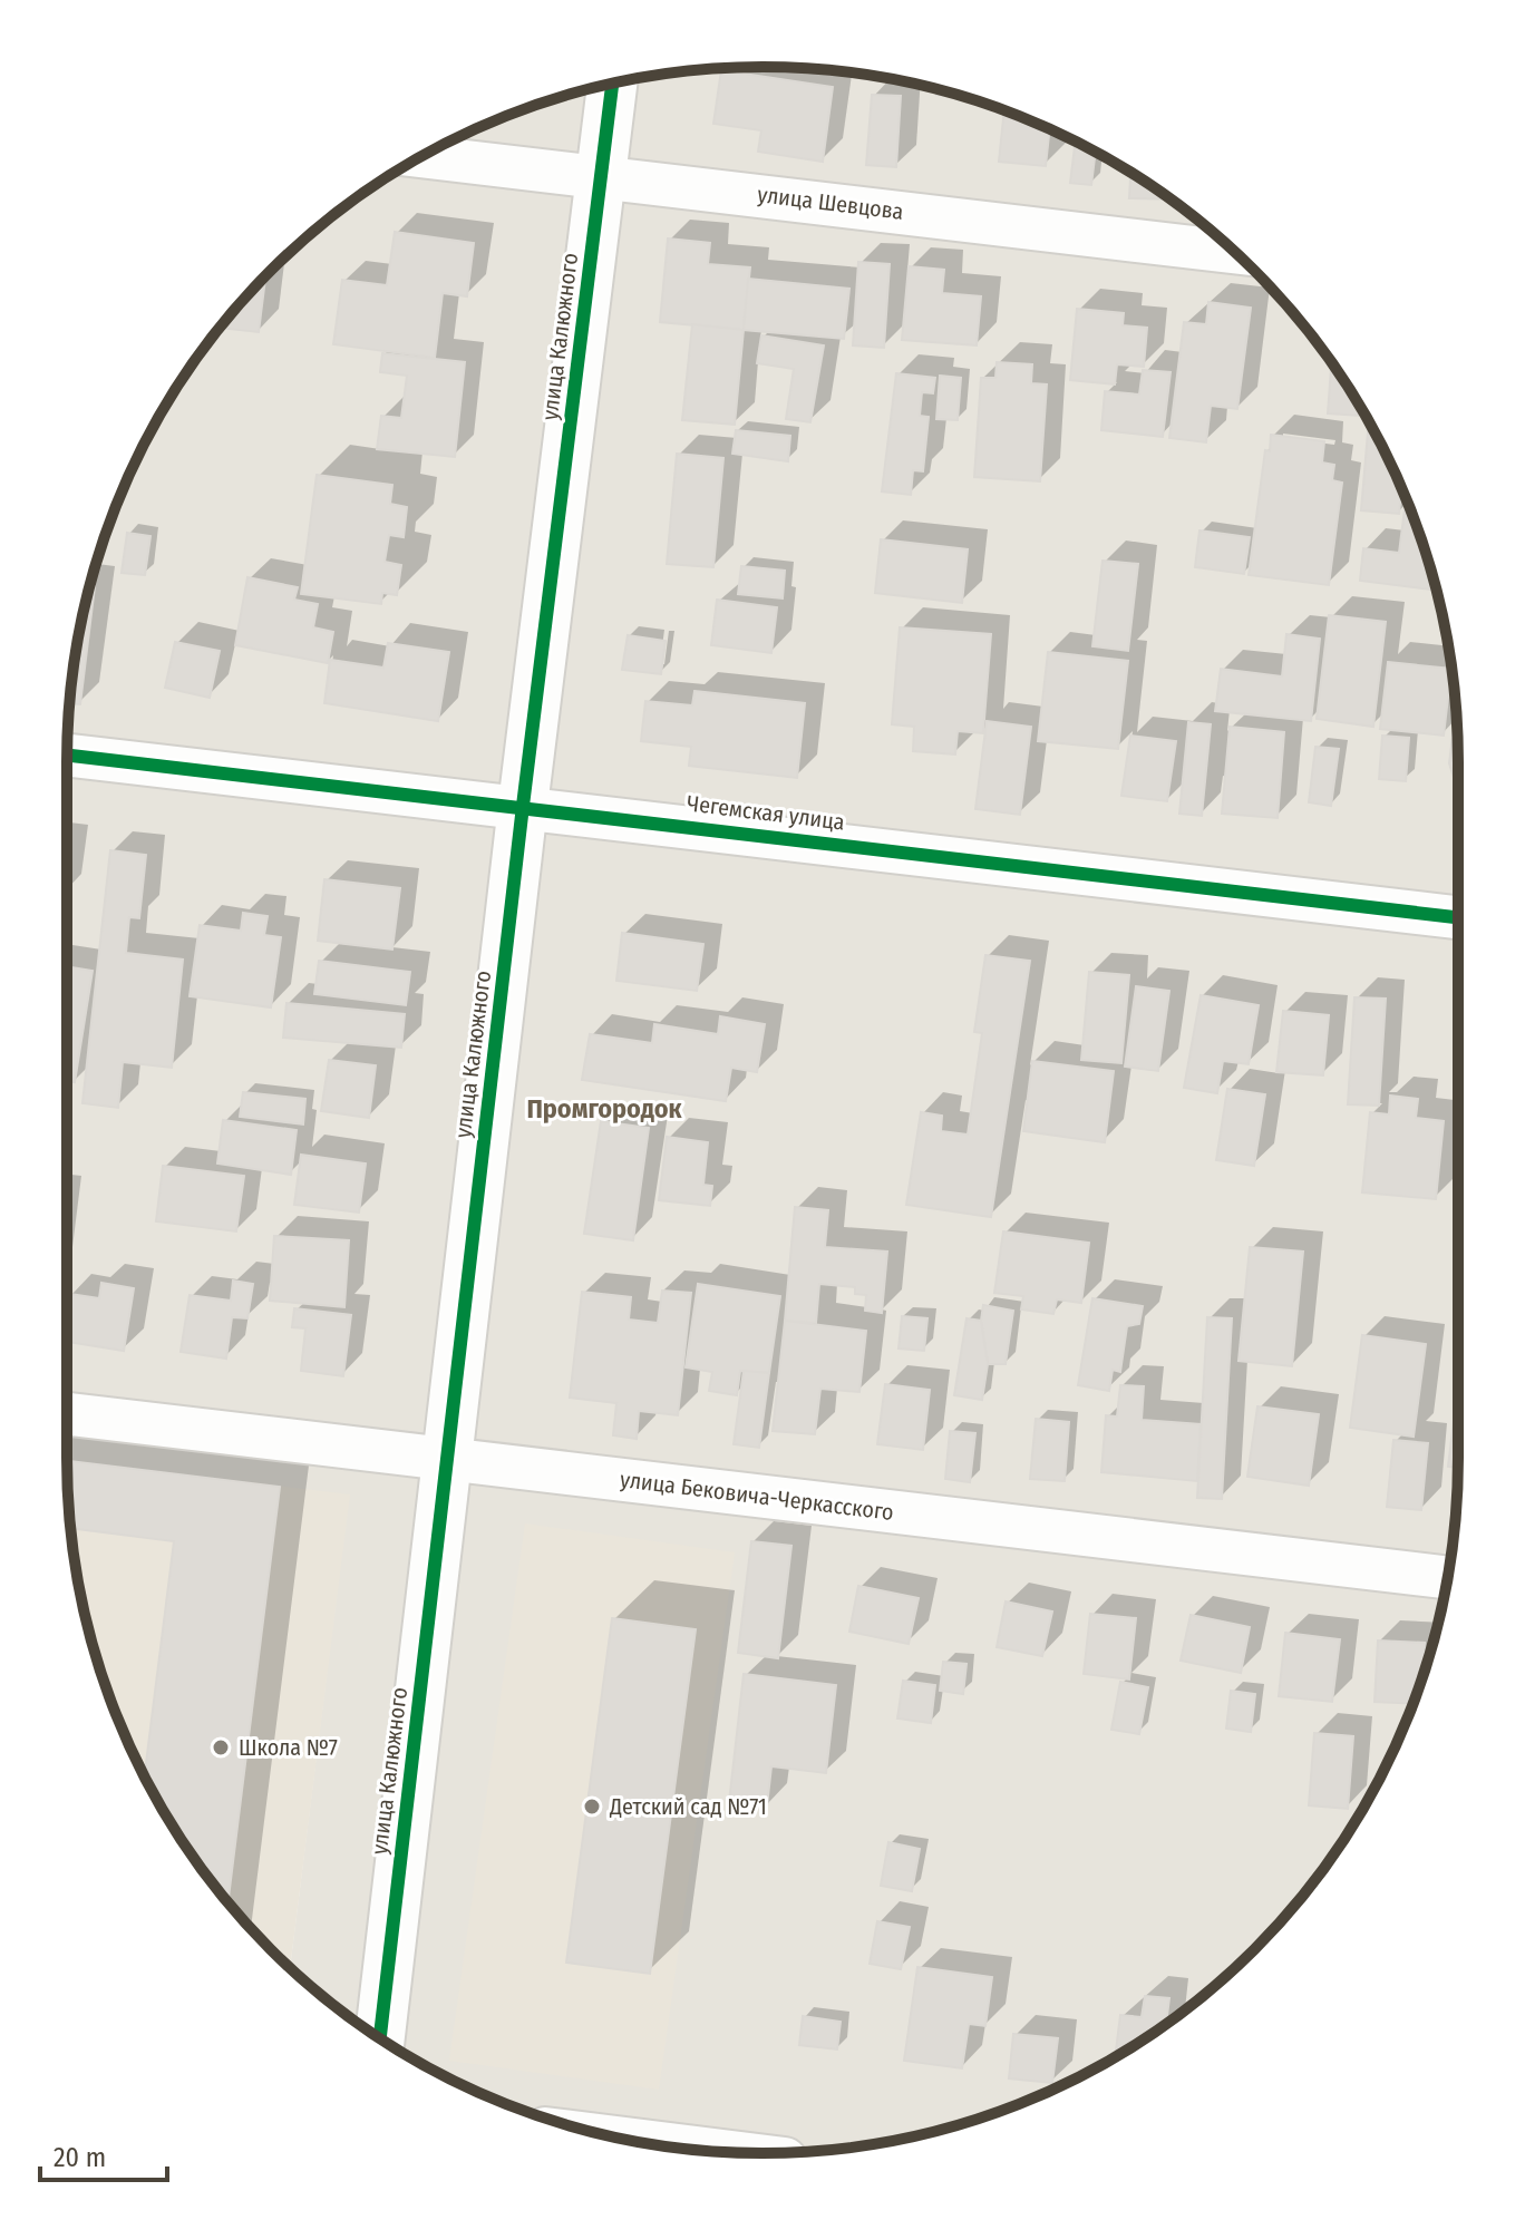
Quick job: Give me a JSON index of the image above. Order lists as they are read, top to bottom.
{
  "streets": {
    "street": [
      "улица Шевцова",
      "улица Калюжного",
      "Чегемская улица",
      "улица Бековича-Черкасского"
    ]
  },
  "crossings": [
    ["улица Шевцова", "улица Калюжного"],
    ["улица Калюжного", "Чегемская улица"],
    ["улица Калюжного", "улица Бековича-Черкасского"]
  ],
  "districts": ["Промгородок"],
  "places": ["Школа №7", "Детский сад №71"],
  "scale_bar": "20 m"
}
